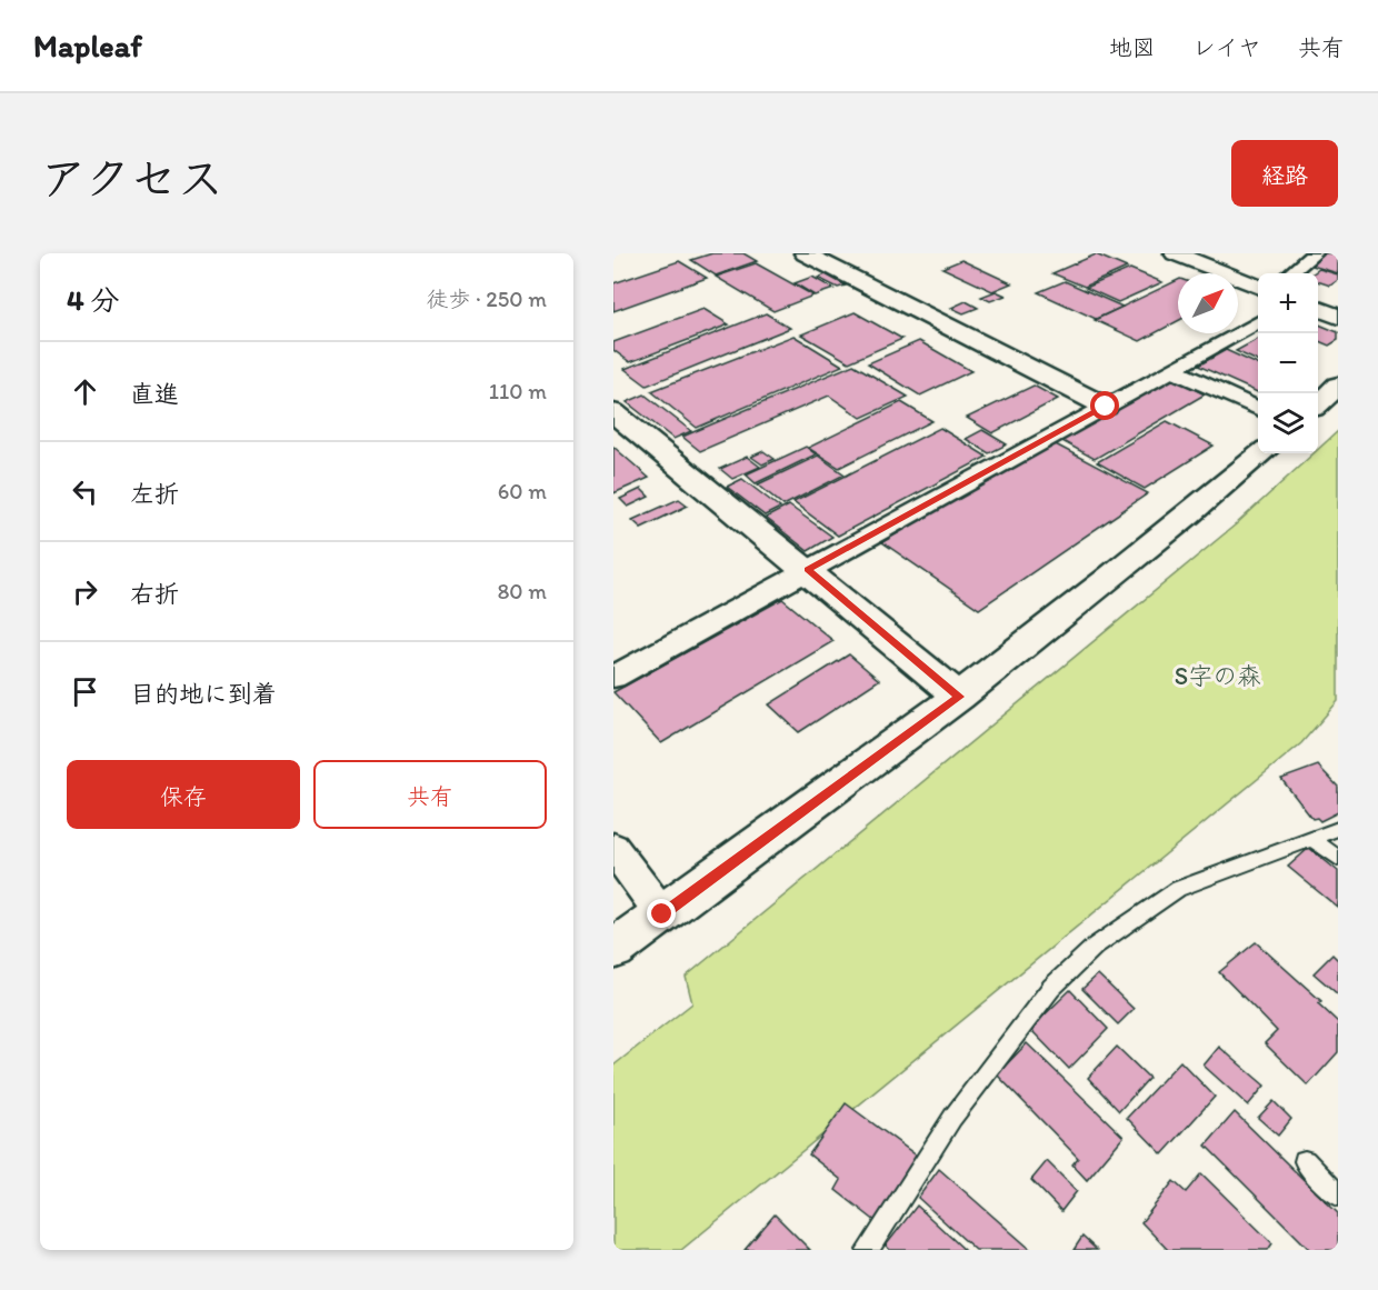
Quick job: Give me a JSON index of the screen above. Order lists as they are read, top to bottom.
{
  "parks": ["S字の森"],
  "north": "top right",
  "page": {
    "header": "Mapleaf",
    "nav": ["地図", "レイヤ", "共有"],
    "title": "アクセス",
    "buttons": [
      "経路",
      ["保存", "共有"]
    ],
    "heading": ["4 分", "徒歩 · 250 m"],
    "map_buttons": ["+", "−"],
    "list": [
      ["直進", "110 m"],
      ["左折", "60 m"],
      ["右折", "80 m"],
      "目的地に到着"
    ]
  }
}
